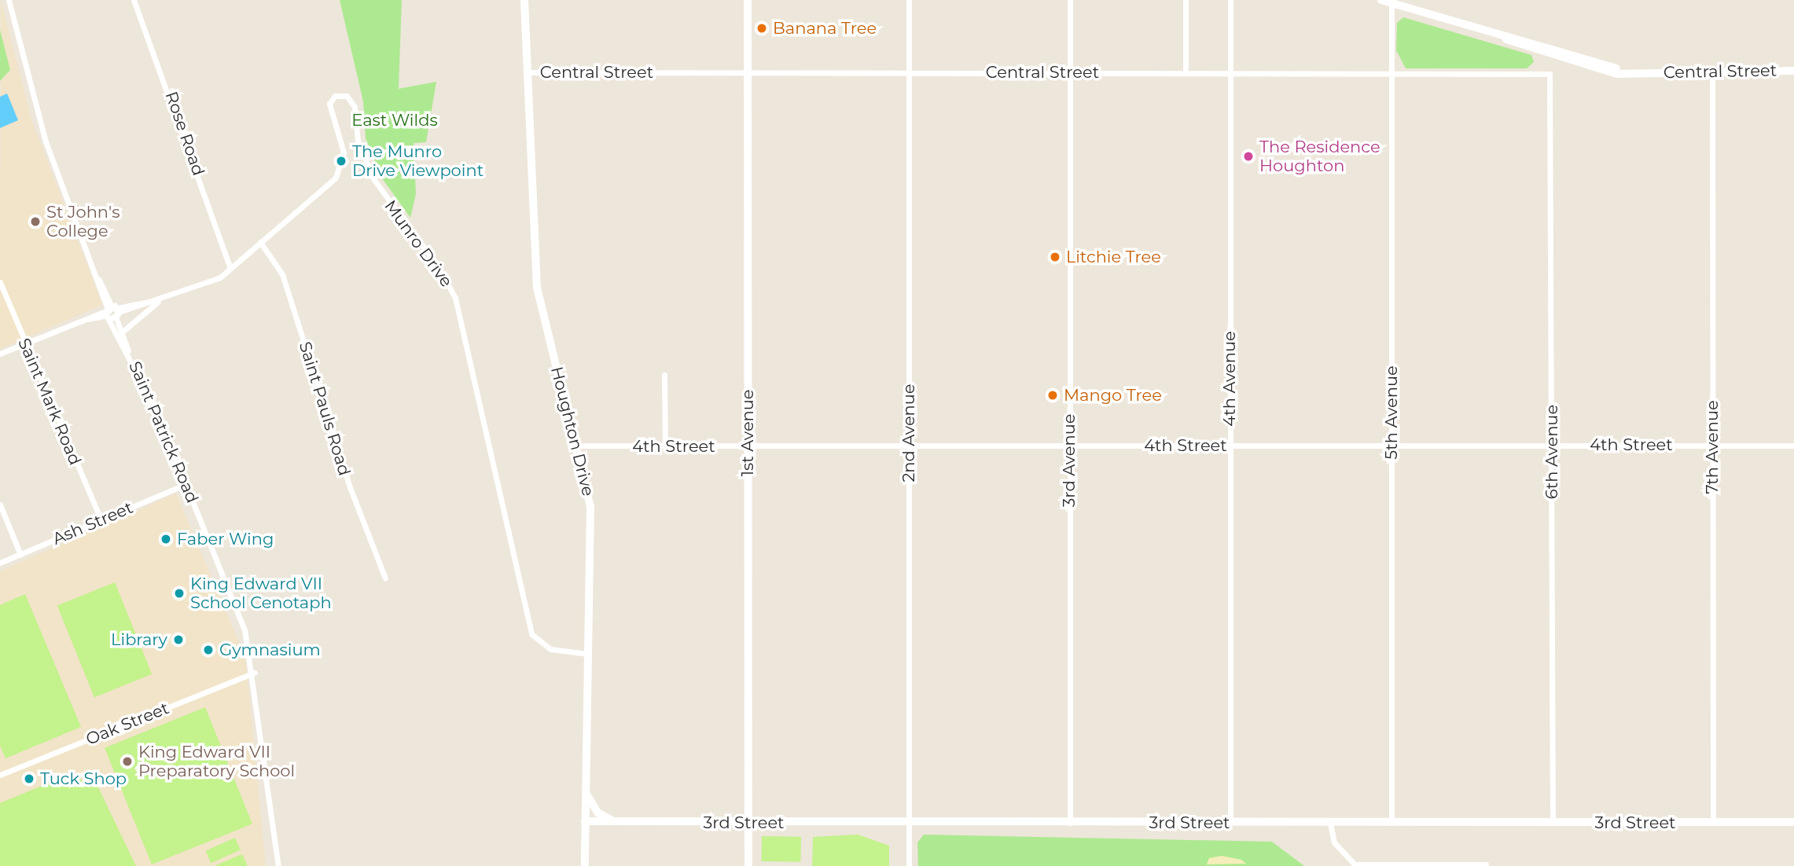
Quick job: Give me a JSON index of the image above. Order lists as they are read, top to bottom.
{
  "streets": {
    "street": [
      "Central Street",
      "Rose Road",
      "Munro Drive",
      "4th Avenue",
      "Saint Mark Road",
      "Saint Pauls Road",
      "5th Avenue",
      "Houghton Drive",
      "Saint Patrick Road",
      "1st Avenue",
      "2nd Avenue",
      "4th Street",
      "7th Avenue",
      "6th Avenue",
      "3rd Avenue",
      "Ash Street",
      "Oak Street",
      "3rd Street"
    ]
  },
  "crossings": [
    ["Central Street", "4th Avenue"],
    ["Central Street", "5th Avenue"],
    ["Central Street", "Houghton Drive"],
    ["Central Street", "1st Avenue"],
    ["Central Street", "2nd Avenue"],
    ["Central Street", "7th Avenue"],
    ["Central Street", "6th Avenue"],
    ["Central Street", "3rd Avenue"],
    ["Rose Road", "Munro Drive"],
    ["Munro Drive", "Saint Pauls Road"],
    ["Munro Drive", "Houghton Drive"],
    ["4th Avenue", "4th Street"],
    ["4th Avenue", "3rd Street"],
    ["Saint Mark Road", "Ash Street"],
    ["5th Avenue", "4th Street"],
    ["5th Avenue", "3rd Street"],
    ["Houghton Drive", "4th Street"],
    ["Houghton Drive", "3rd Street"],
    ["Saint Patrick Road", "Ash Street"],
    ["Saint Patrick Road", "Oak Street"],
    ["1st Avenue", "4th Street"],
    ["1st Avenue", "3rd Street"],
    ["2nd Avenue", "4th Street"],
    ["2nd Avenue", "3rd Street"],
    ["4th Street", "7th Avenue"],
    ["4th Street", "6th Avenue"],
    ["4th Street", "3rd Avenue"],
    ["7th Avenue", "3rd Street"],
    ["6th Avenue", "3rd Street"],
    ["3rd Avenue", "3rd Street"]
  ],
  "parks": ["East Wilds"],
  "places": [
    "Banana Tree",
    "The Residence Houghton",
    "The Munro Drive Viewpoint",
    "St John's College",
    "Litchie Tree",
    "Mango Tree",
    "Faber Wing",
    "King Edward VII School Cenotaph",
    "Library",
    "Gymnasium",
    "King Edward VII Preparatory School",
    "Tuck Shop"
  ]
}
